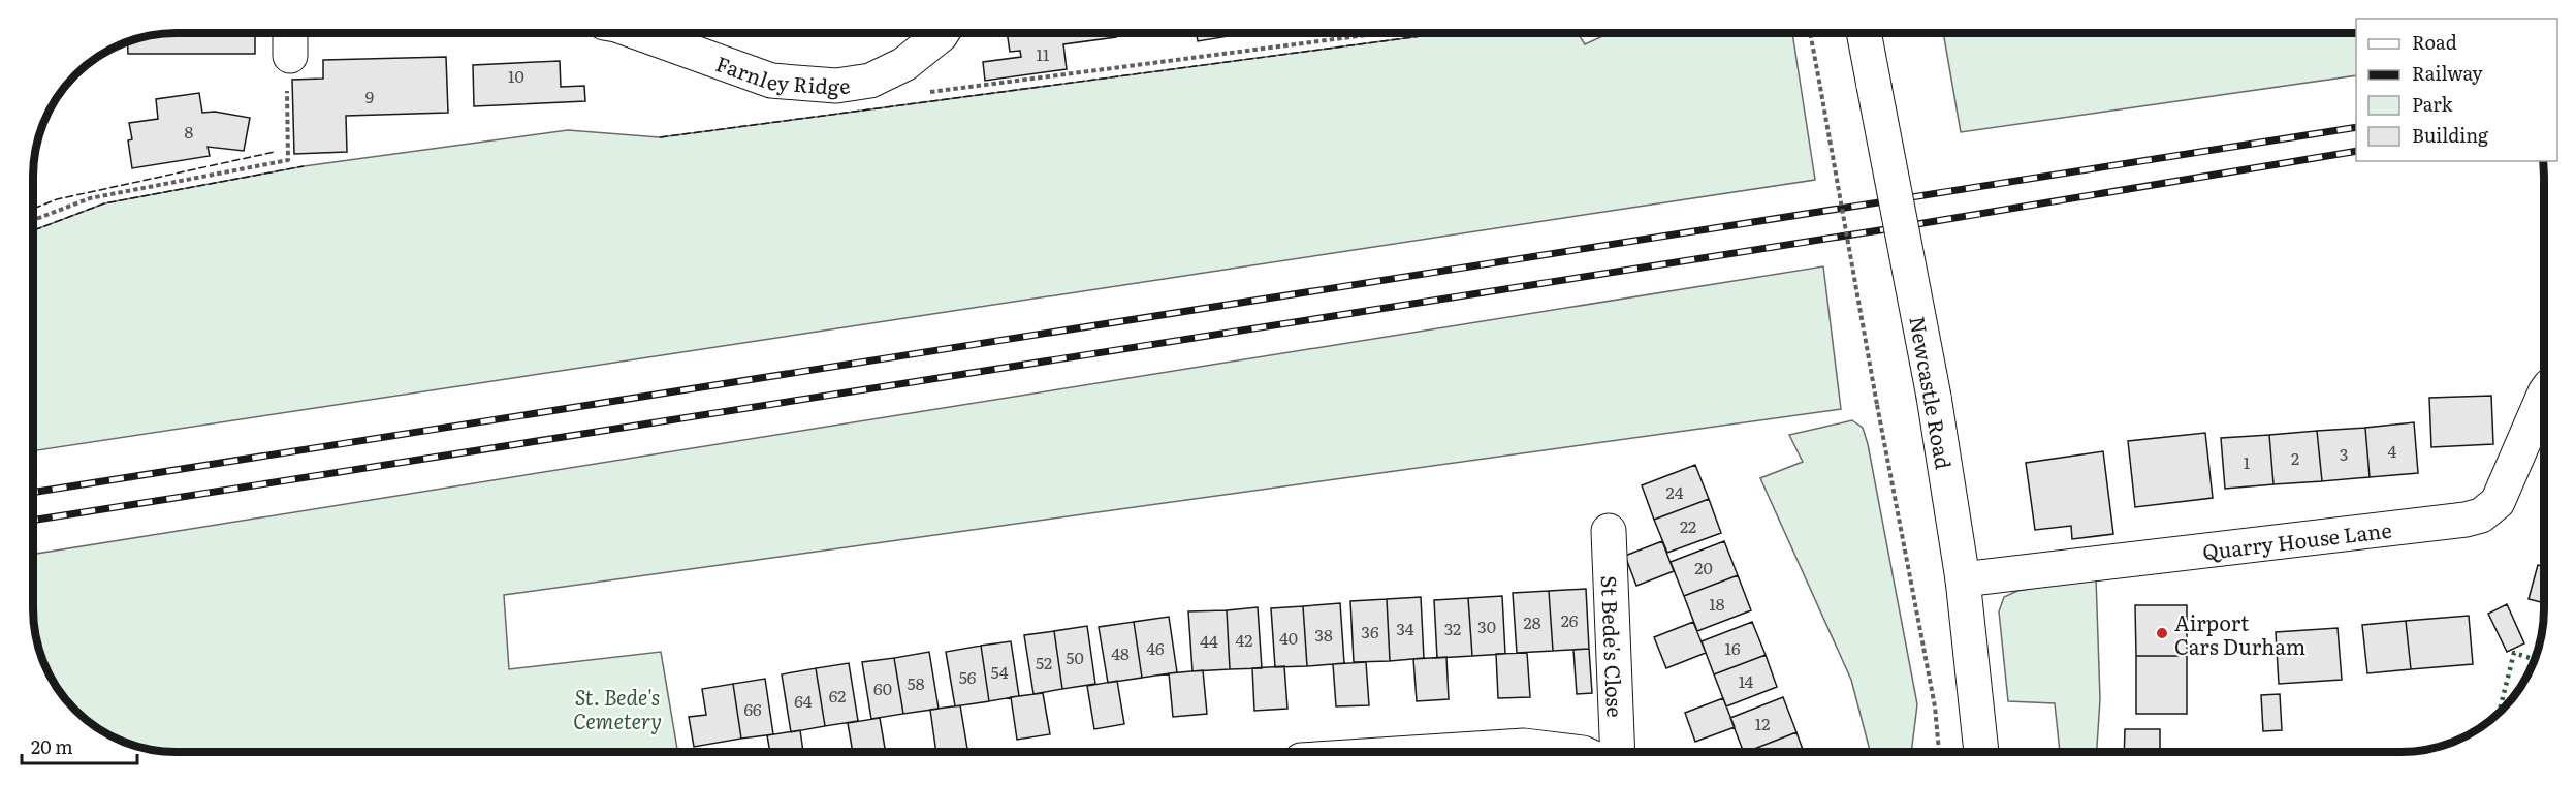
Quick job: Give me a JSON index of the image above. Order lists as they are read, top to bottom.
{
  "streets": {
    "main road": [
      "Farnley Ridge",
      "Newcastle Road",
      "Quarry House Lane",
      "St Bede's Close"
    ]
  },
  "crossings": [
    ["Newcastle Road", "Quarry House Lane"]
  ],
  "parks": ["St. Bede's Cemetery"],
  "places": ["Airport Cars Durham"],
  "house_numbers": [
    "11",
    "10",
    "9",
    "8",
    "4",
    "3",
    "2",
    "1",
    "24",
    "22",
    "20",
    "18",
    "26",
    "28",
    "30",
    "34",
    "32",
    "36",
    "38",
    "40",
    "42",
    "44",
    "46",
    "16",
    "48",
    "50",
    "52",
    "54",
    "56",
    "14",
    "58",
    "60",
    "62",
    "64",
    "66",
    "12"
  ],
  "legend": [
    "Road",
    "Railway",
    "Park",
    "Building"
  ],
  "scale_bar": "20 m"
}
